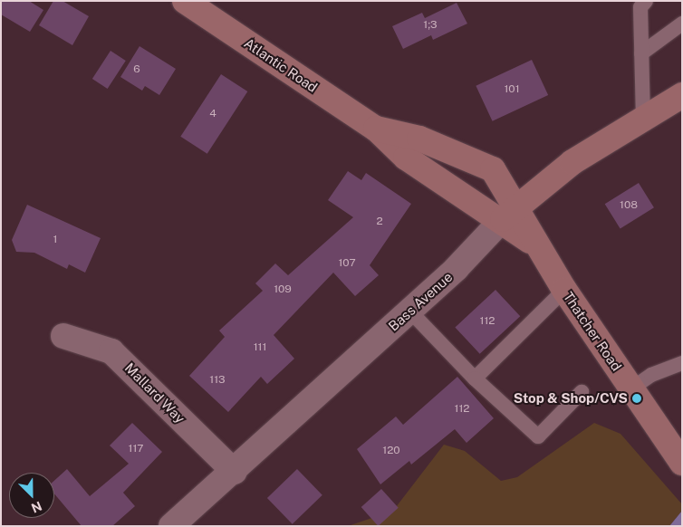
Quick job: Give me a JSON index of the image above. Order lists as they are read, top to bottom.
{
  "streets": {
    "main road": ["Atlantic Road", "Bass Avenue", "Thatcher Road"],
    "street": ["Mallard Way"]
  },
  "crossings": [
    ["Atlantic Road", "Bass Avenue"],
    ["Atlantic Road", "Thatcher Road"],
    ["Bass Avenue", "Thatcher Road"],
    ["Bass Avenue", "Mallard Way"]
  ],
  "places": ["Stop & Shop/CVS"],
  "house_numbers": [
    "1;3",
    "6",
    "101",
    "4",
    "108",
    "2",
    "1",
    "107",
    "109",
    "112",
    "111",
    "113",
    "112",
    "117",
    "120"
  ],
  "north": "bottom right"
}
